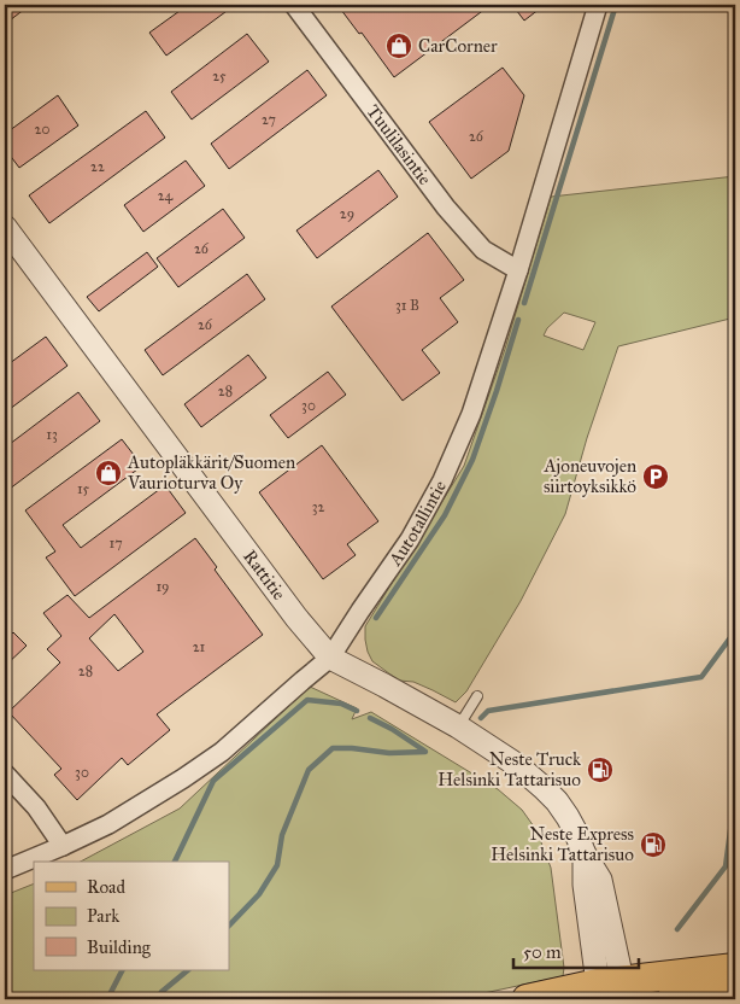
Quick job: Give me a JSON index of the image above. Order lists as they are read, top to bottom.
{
  "streets": {
    "street": ["Tuulilasintie", "Autotallintie", "Rattitie"]
  },
  "crossings": [
    ["Tuulilasintie", "Autotallintie"],
    ["Autotallintie", "Rattitie"]
  ],
  "places": {
    "shop": ["CarCorner", "Autopläkkärit/Suomen Vaurioturva Oy"],
    "parking": ["Ajoneuvojen siirtoyksikkö"],
    "fuel station": ["Neste Truck Helsinki Tattarisuo", "Neste Express Helsinki Tattarisuo"]
  },
  "house_numbers": [
    "25",
    "27",
    "20",
    "26",
    "22",
    "24",
    "29",
    "26",
    "31 B",
    "26",
    "28",
    "30",
    "13",
    "15",
    "32",
    "17",
    "19",
    "21",
    "28",
    "30"
  ],
  "legend": ["Road", "Park", "Building"],
  "scale_bar": "50 m"
}
